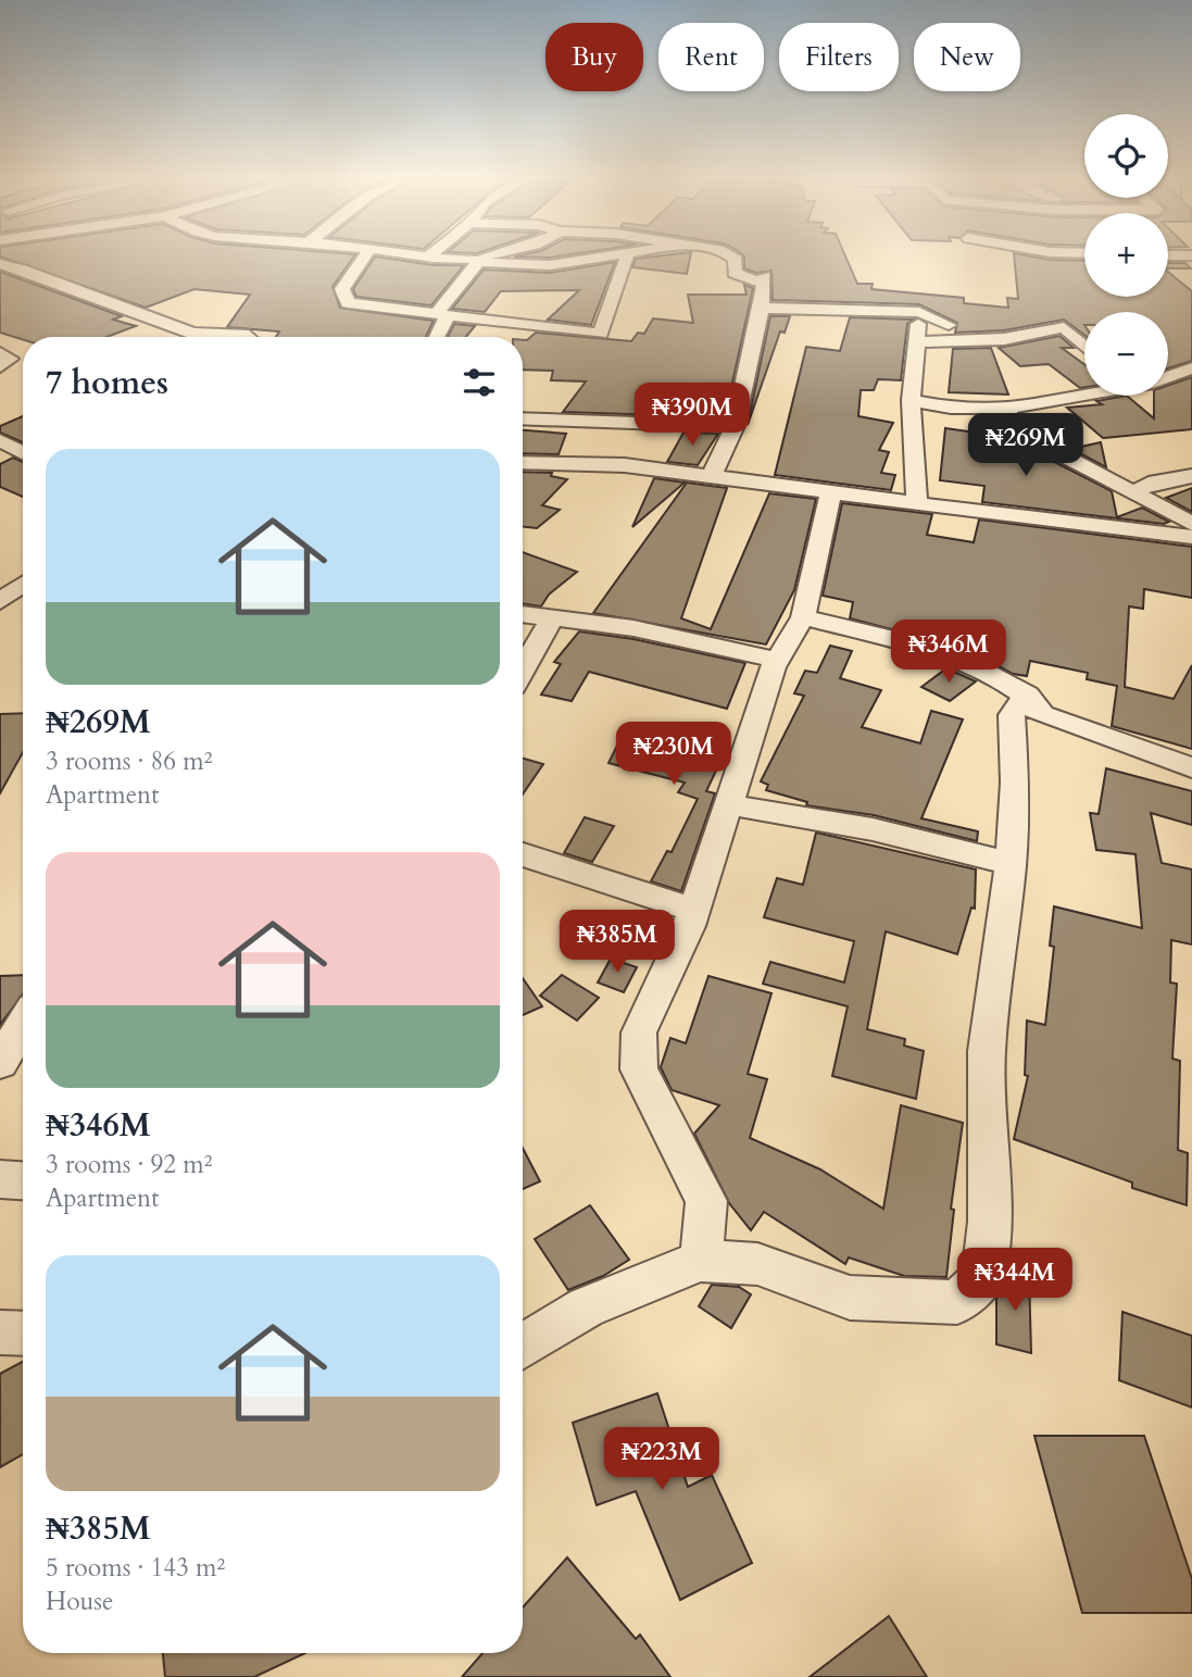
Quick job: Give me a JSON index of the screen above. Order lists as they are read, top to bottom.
{
  "page": {
    "chip": [
      "Buy",
      "Rent",
      "Filters",
      "New"
    ],
    "map_buttons": ["+", "−"],
    "heading": "7 homes",
    "price": [
      "₦390M",
      "₦269M",
      "₦346M",
      "₦230M",
      "₦385M",
      "₦344M",
      "₦223M"
    ],
    "list": [
      {
        "name": "₦269M",
        "note": "3 rooms · 86 m² · Apartment"
      },
      {
        "name": "₦346M",
        "note": "3 rooms · 92 m² · Apartment"
      },
      {
        "name": "₦385M",
        "note": "5 rooms · 143 m² · House"
      }
    ]
  }
}
